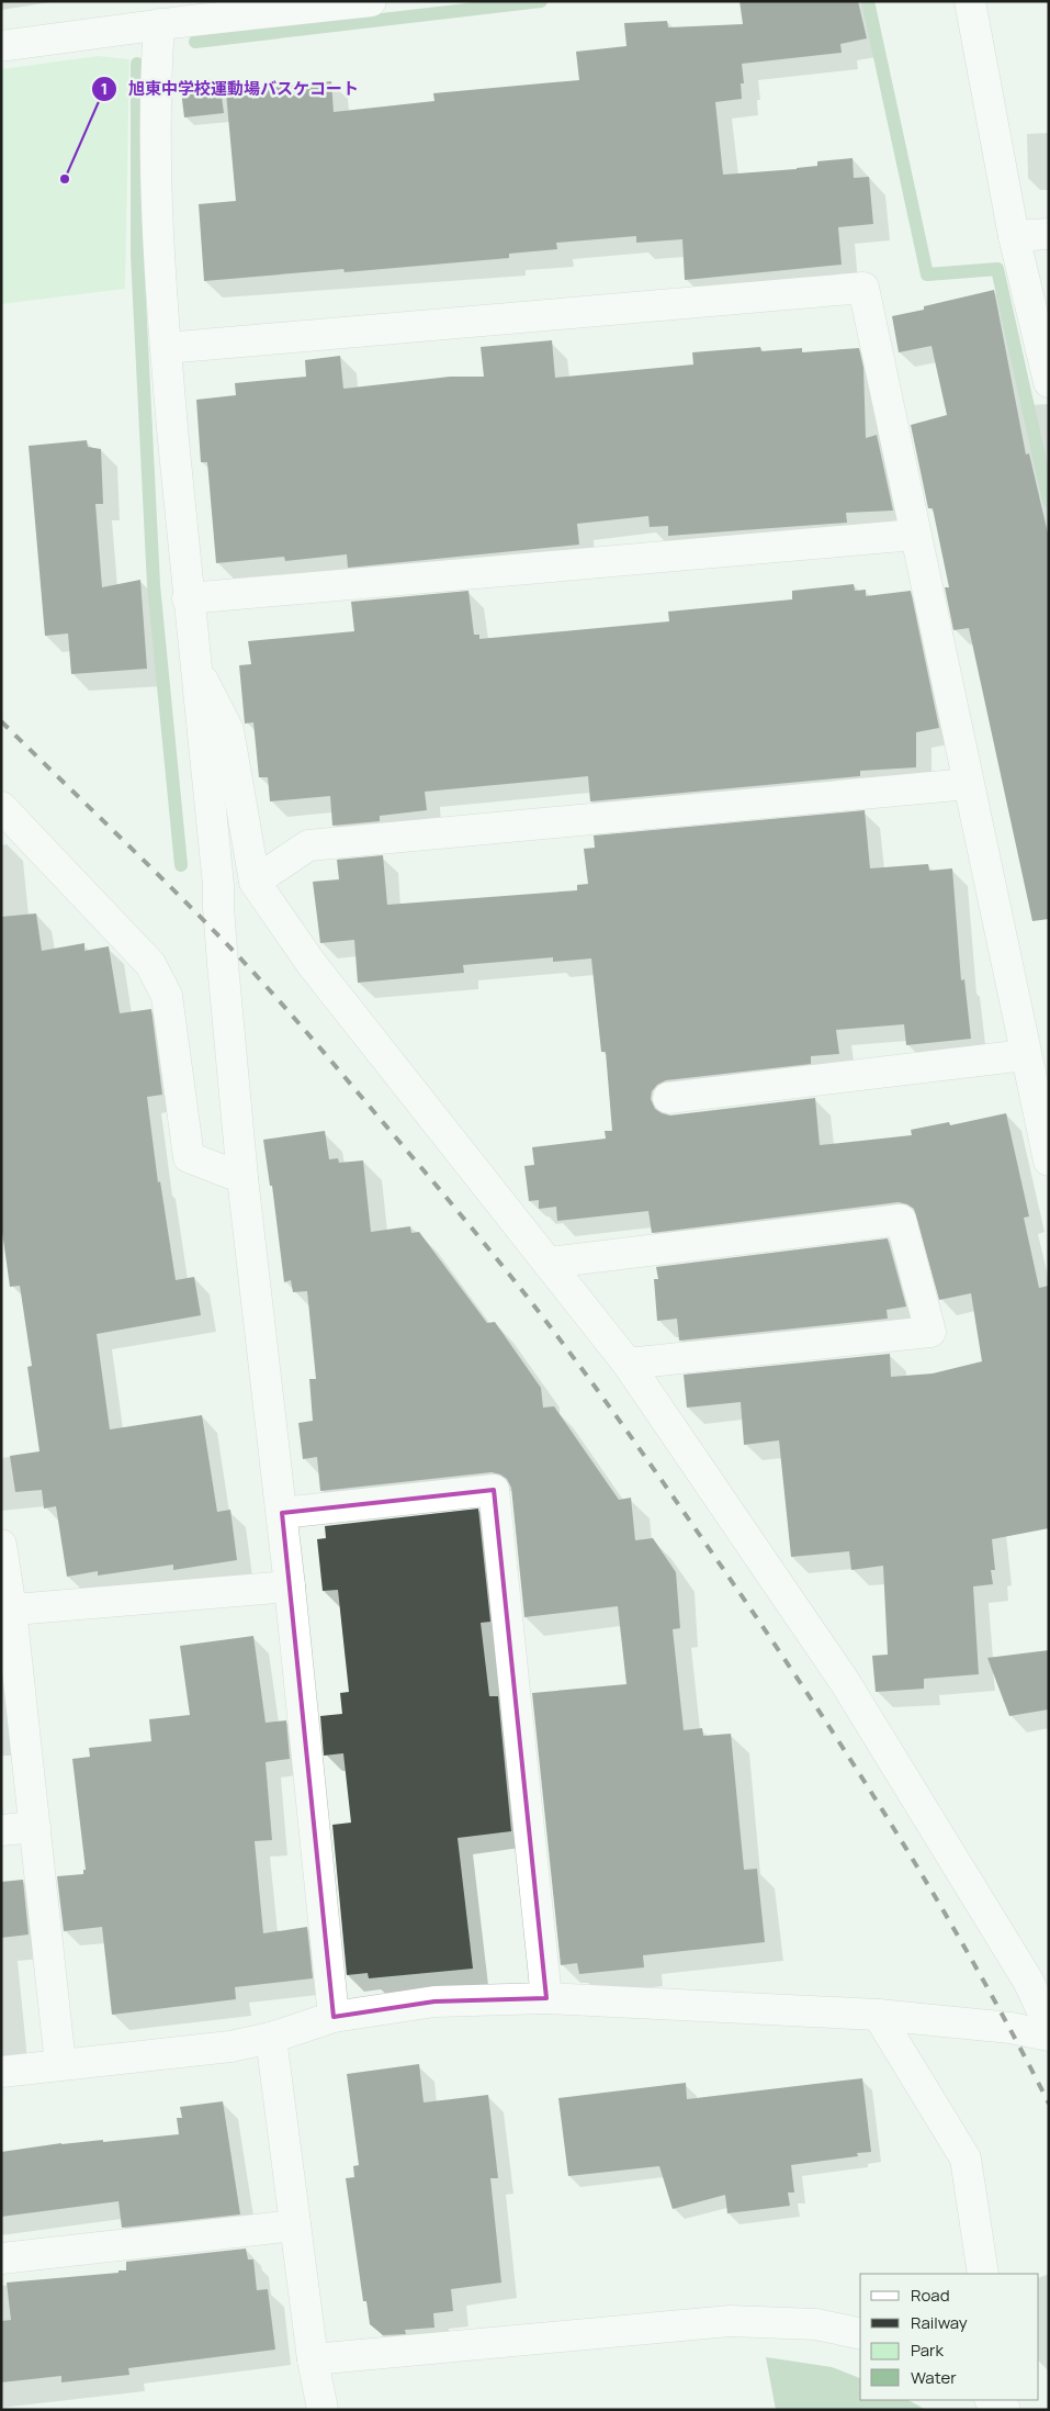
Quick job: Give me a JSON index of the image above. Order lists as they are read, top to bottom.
{
  "places": ["旭東中学校運動場バスケコート"],
  "legend": [
    "Road",
    "Railway",
    "Park",
    "Water"
  ]
}
